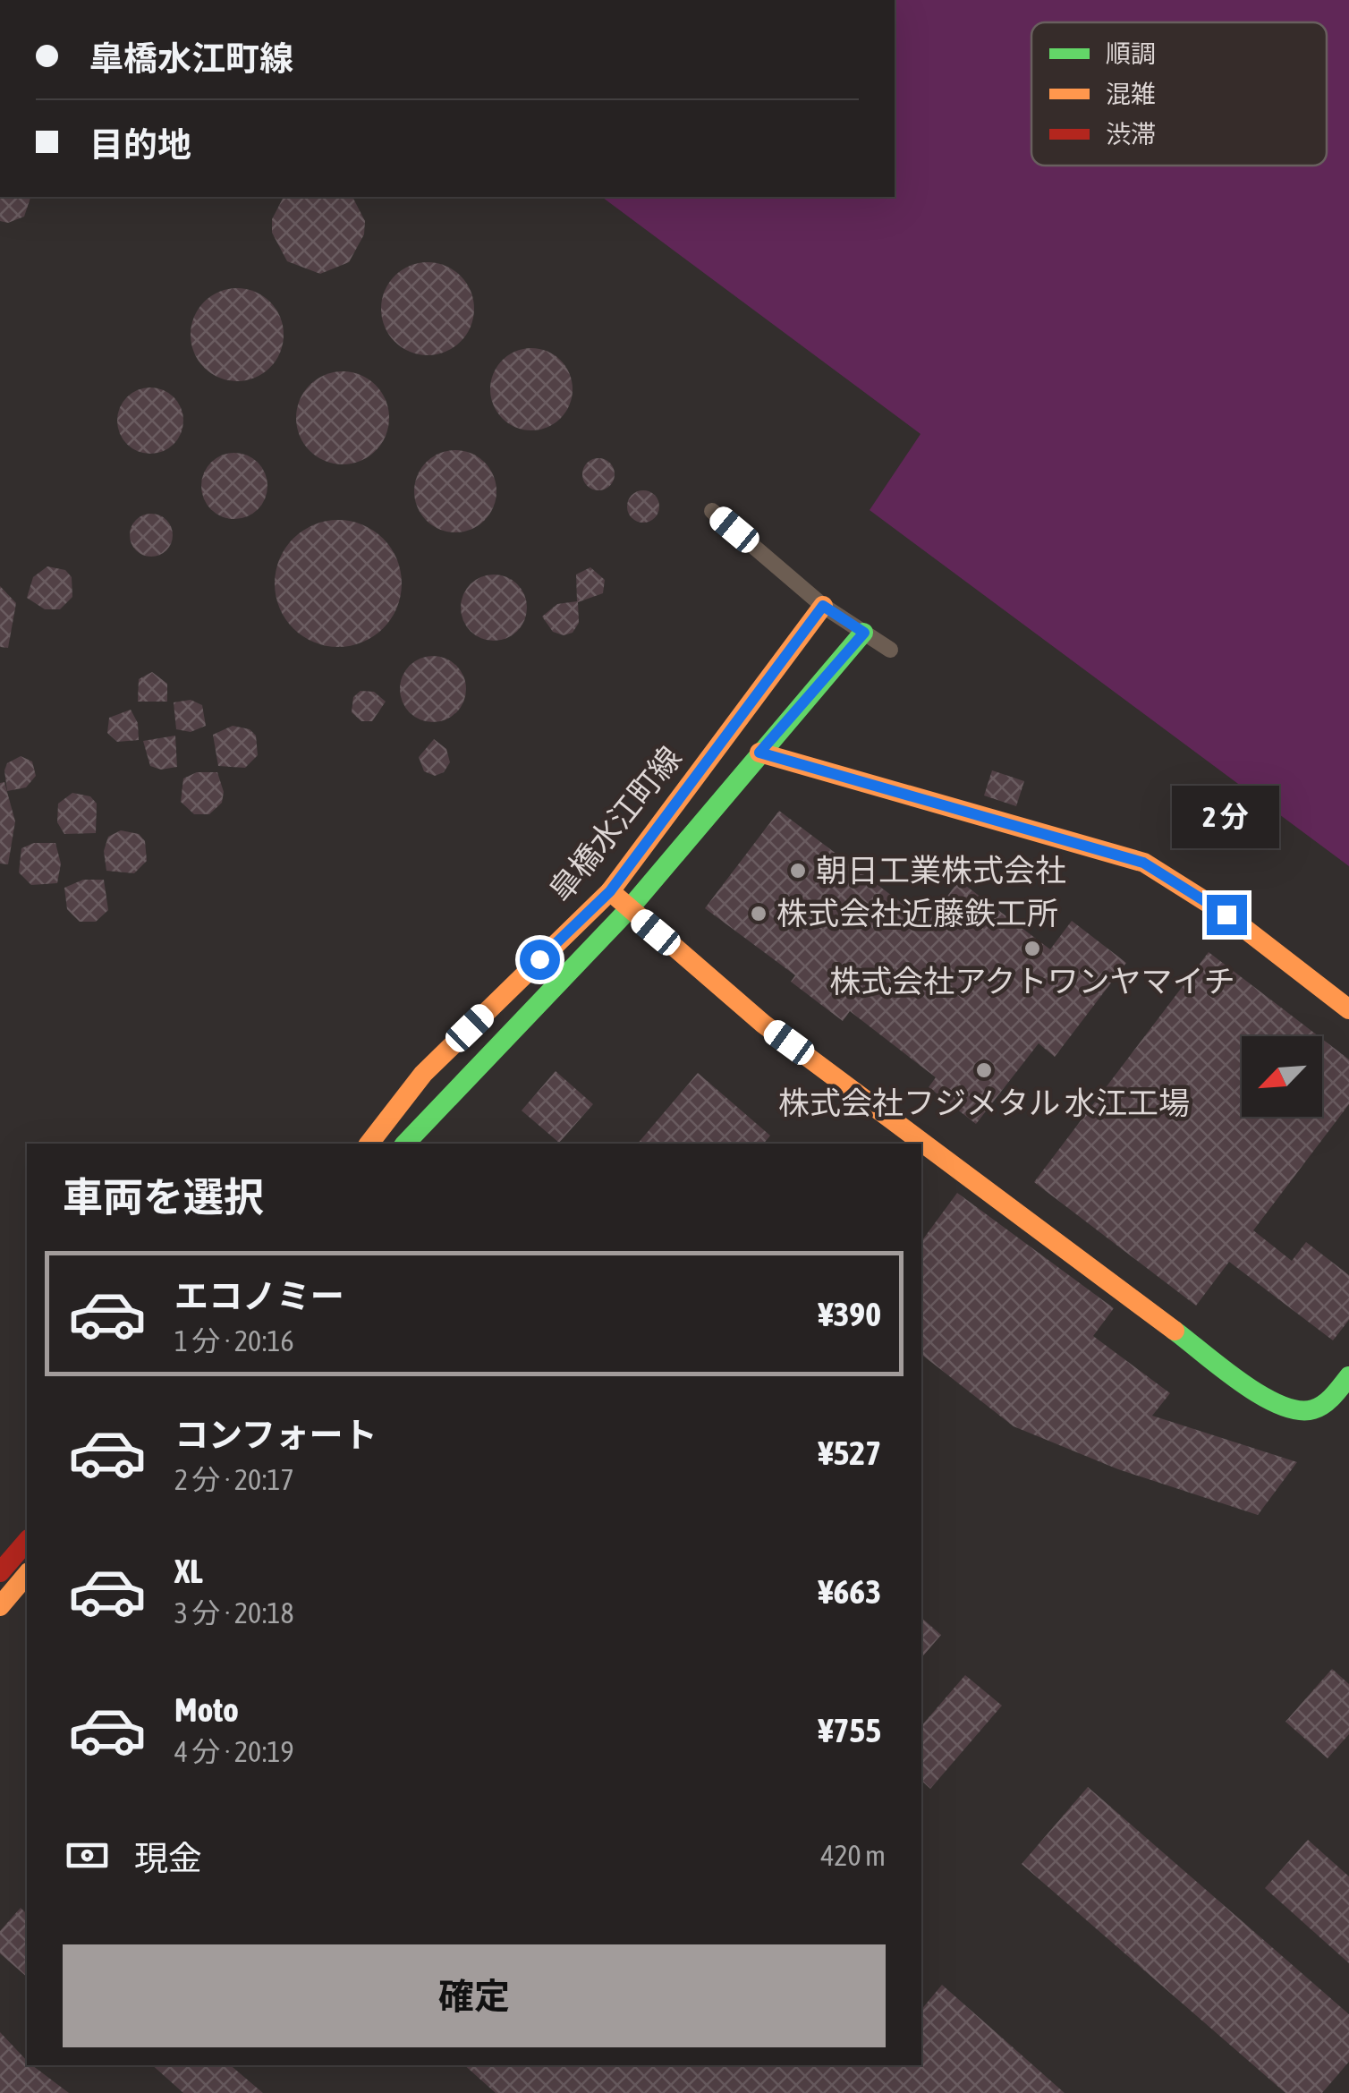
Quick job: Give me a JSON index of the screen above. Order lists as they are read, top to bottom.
{
  "streets": {
    "street": ["皐橋水江町線"]
  },
  "places": [
    "朝日工業株式会社",
    "株式会社近藤鉄工所",
    "株式会社アクトワンヤマイチ",
    "株式会社フジメタル 水江工場"
  ],
  "legend": ["順調", "混雑", "渋滞"],
  "north": "bottom left",
  "page": {
    "banner": ["皐橋水江町線", "目的地"],
    "bubble": "2 分",
    "heading": "車両を選択",
    "list": [
      {
        "name": "エコノミー",
        "note": "1 分 · 20:16",
        "value": "¥390"
      },
      {
        "name": "コンフォート",
        "note": "2 分 · 20:17",
        "value": "¥527"
      },
      {
        "name": "XL",
        "note": "3 分 · 20:18",
        "value": "¥663"
      },
      {
        "name": "Moto",
        "note": "4 分 · 20:19",
        "value": "¥755"
      }
    ],
    "pay": ["現金", "420 m"],
    "buttons": "確定"
  }
}
